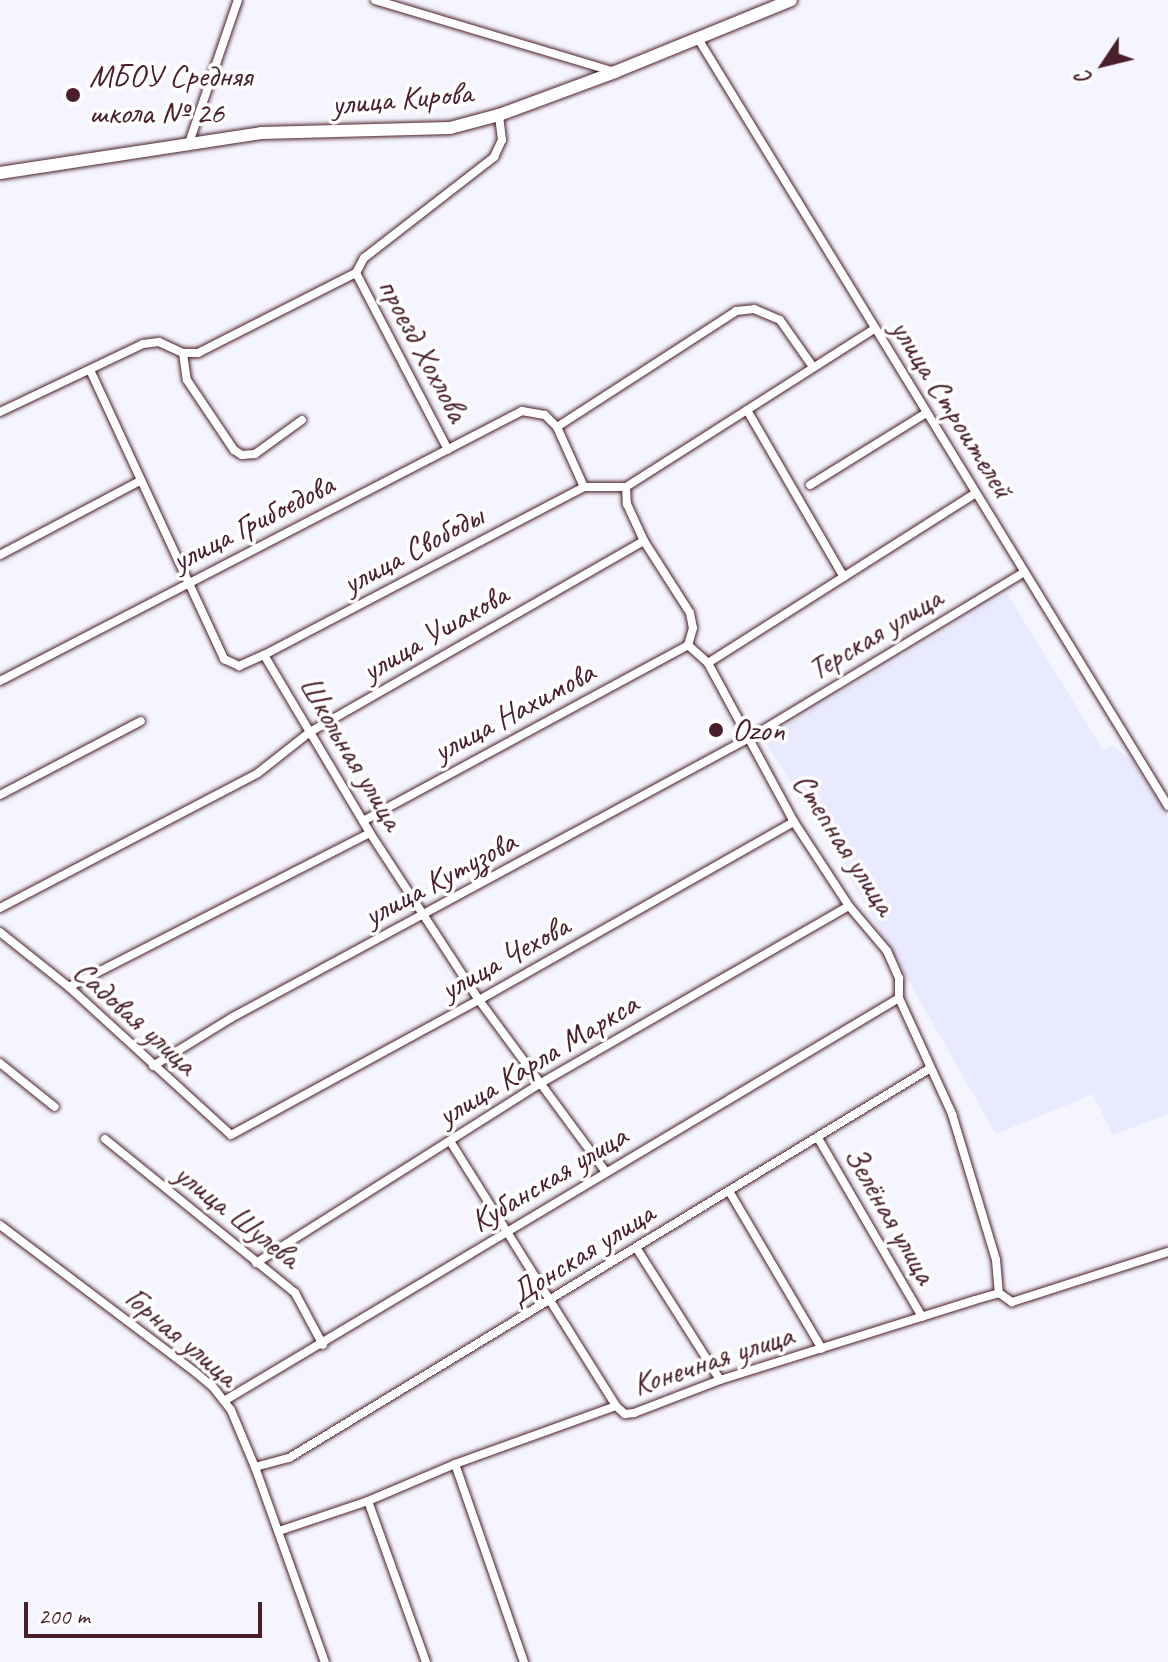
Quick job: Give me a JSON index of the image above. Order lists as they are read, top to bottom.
{
  "streets": {
    "main road": ["улица Кирова"],
    "street": [
      "проезд Хохлова",
      "улица Строителей",
      "улица Грибоедова",
      "улица Свободы",
      "улица Ушакова",
      "Терская улица",
      "улица Нахимова",
      "Школьная улица",
      "Степная улица",
      "улица Кутузова",
      "улица Чехова",
      "Садовая улица",
      "улица Карла Маркса",
      "Кубанская улица",
      "Зелёная улица",
      "улица Шулева",
      "Донская улица",
      "Горная улица",
      "Конечная улица"
    ]
  },
  "crossings": [
    ["улица Кирова", "улица Строителей"],
    ["проезд Хохлова", "улица Грибоедова"],
    ["улица Строителей", "Терская улица"],
    ["улица Грибоедова", "Школьная улица"],
    ["улица Свободы", "Школьная улица"],
    ["улица Ушакова", "Школьная улица"],
    ["Терская улица", "Степная улица"],
    ["Терская улица", "улица Кутузова"],
    ["улица Нахимова", "Школьная улица"],
    ["улица Нахимова", "Степная улица"],
    ["Школьная улица", "улица Кутузова"],
    ["Школьная улица", "улица Чехова"],
    ["Школьная улица", "улица Карла Маркса"],
    ["Школьная улица", "Кубанская улица"],
    ["Степная улица", "улица Кутузова"],
    ["Степная улица", "улица Чехова"],
    ["Степная улица", "улица Карла Маркса"],
    ["Степная улица", "Кубанская улица"],
    ["Степная улица", "Донская улица"],
    ["Степная улица", "Конечная улица"],
    ["улица Кутузова", "Садовая улица"],
    ["улица Чехова", "Садовая улица"],
    ["улица Карла Маркса", "улица Шулева"],
    ["Кубанская улица", "улица Шулева"],
    ["Кубанская улица", "Горная улица"],
    ["Зелёная улица", "Донская улица"],
    ["Зелёная улица", "Конечная улица"],
    ["Донская улица", "Горная улица"],
    ["Горная улица", "Конечная улица"]
  ],
  "places": ["МБОУ Средняя школа № 26", "Ozon"],
  "scale_bar": "200 m",
  "north": "bottom left"
}
